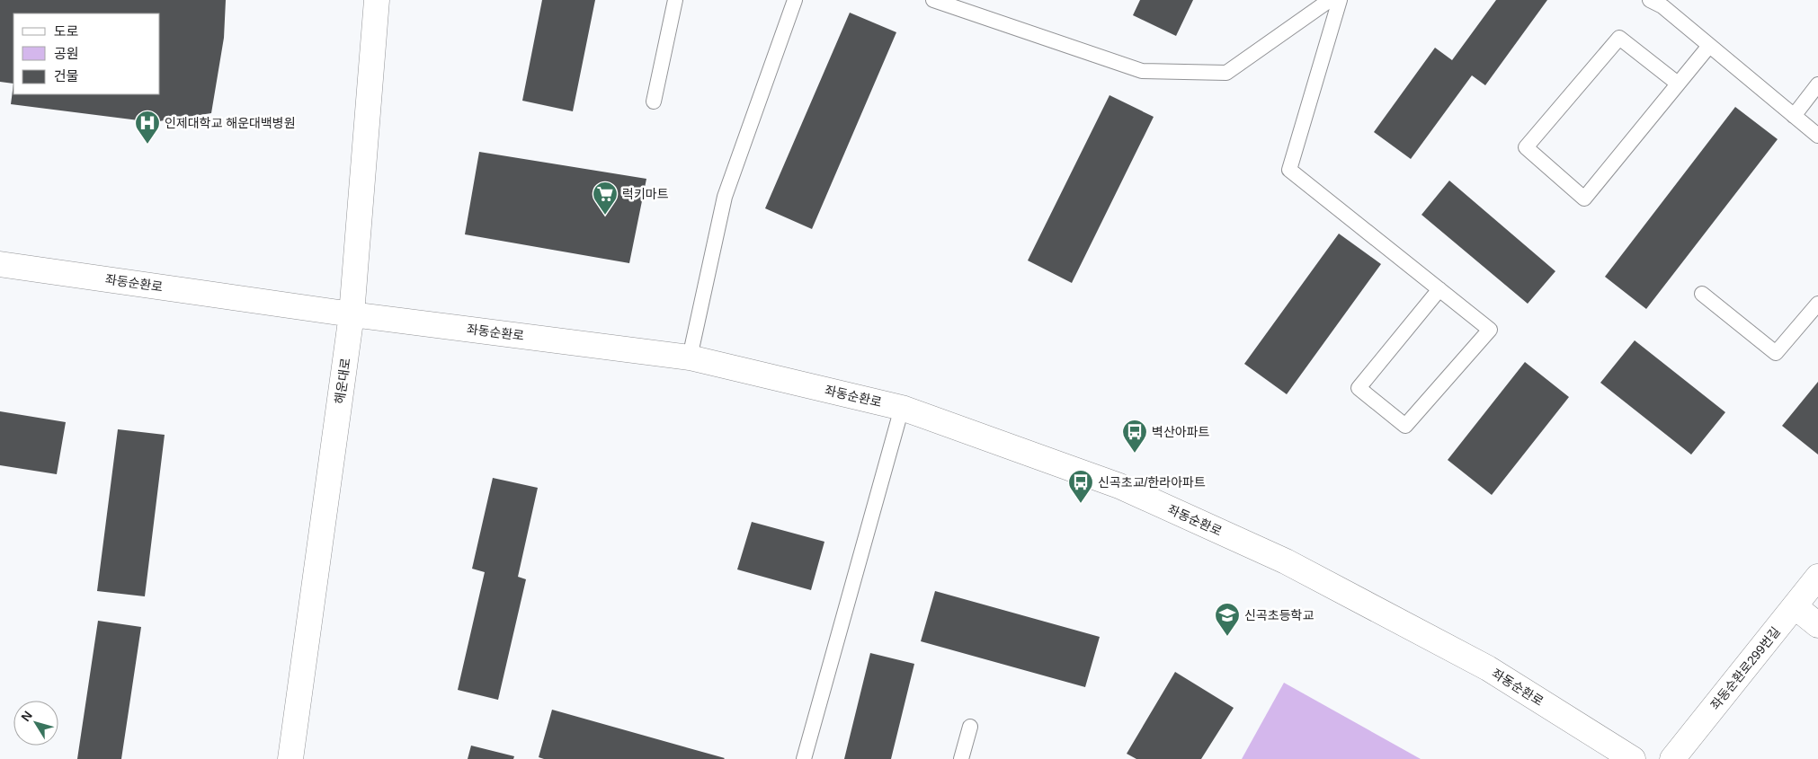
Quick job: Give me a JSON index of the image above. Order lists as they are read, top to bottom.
{
  "streets": {
    "street": ["좌동순환로", "해운대로", "좌동순환로299번길"]
  },
  "crossings": [
    ["좌동순환로", "해운대로"]
  ],
  "places": {
    "hospital": ["인제대학교 해운대백병원"],
    "supermarket": ["럭키마트"],
    "bus stop": ["벽산아파트", "신곡초교/한라아파트"],
    "school or university": ["신곡초등학교"]
  },
  "legend": ["도로", "공원", "건물"],
  "north": "top left"
}
